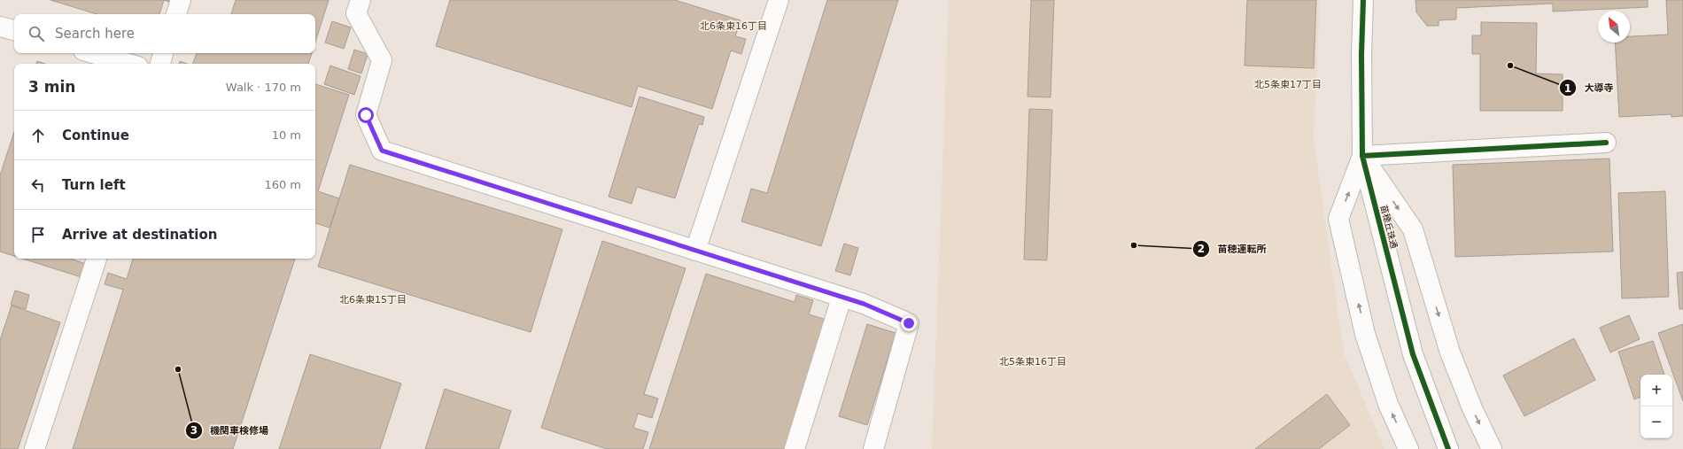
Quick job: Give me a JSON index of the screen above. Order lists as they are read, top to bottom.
{
  "streets": {
    "street": ["苗穂丘珠通"]
  },
  "districts": [
    "北6条東16丁目",
    "北5条東17丁目",
    "北6条東15丁目",
    "北5条東16丁目"
  ],
  "places": ["大導寺", "苗穂運転所", "機関車検修場"],
  "north": "top left",
  "page": {
    "search": "Search here",
    "heading": ["3 min", "Walk · 170 m"],
    "list": [
      ["Continue", "10 m"],
      ["Turn left", "160 m"],
      "Arrive at destination"
    ],
    "map_buttons": ["+", "−"]
  }
}
